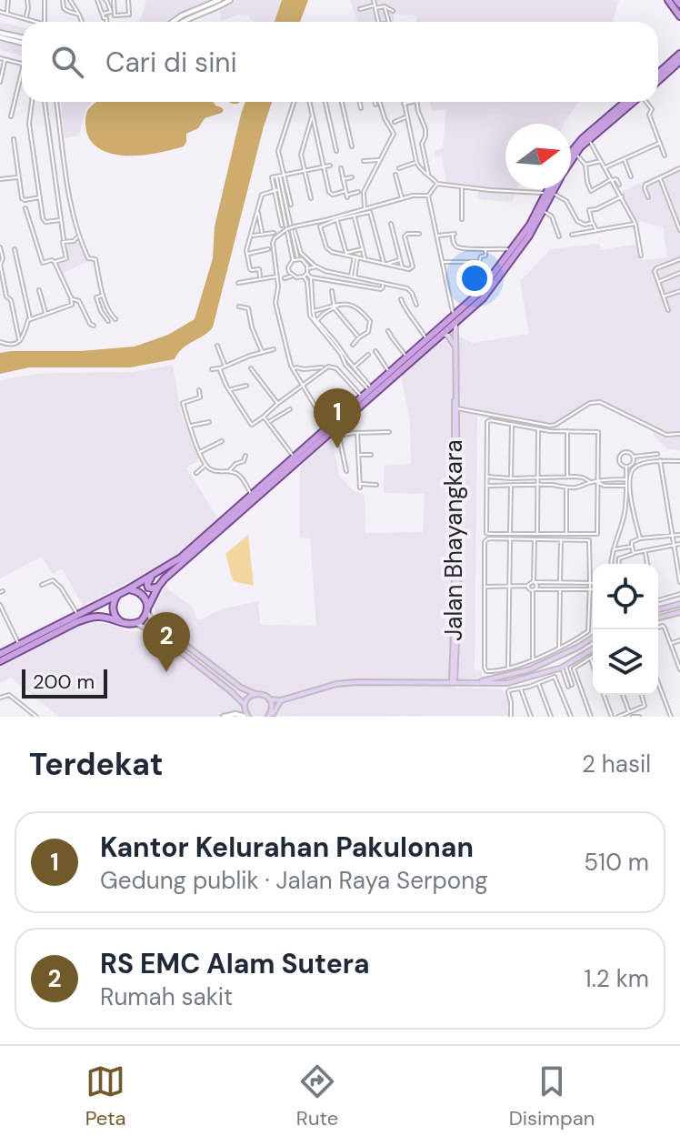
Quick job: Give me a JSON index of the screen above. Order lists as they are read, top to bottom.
{
  "streets": {
    "main road": ["Jalan Bhayangkara"]
  },
  "scale_bar": "200 m",
  "north": "right",
  "page": {
    "search": "Cari di sini",
    "pins": ["1", "2"],
    "scale": "200 m",
    "heading": ["Terdekat", "2 hasil"],
    "list": [
      {
        "mark": "1",
        "name": "Kantor Kelurahan Pakulonan",
        "note": "Gedung publik · Jalan Raya Serpong",
        "value": "510 m"
      },
      {
        "mark": "2",
        "name": "RS EMC Alam Sutera",
        "note": "Rumah sakit",
        "value": "1.2 km"
      }
    ],
    "nav": ["Peta", "Rute", "Disimpan"]
  }
}
